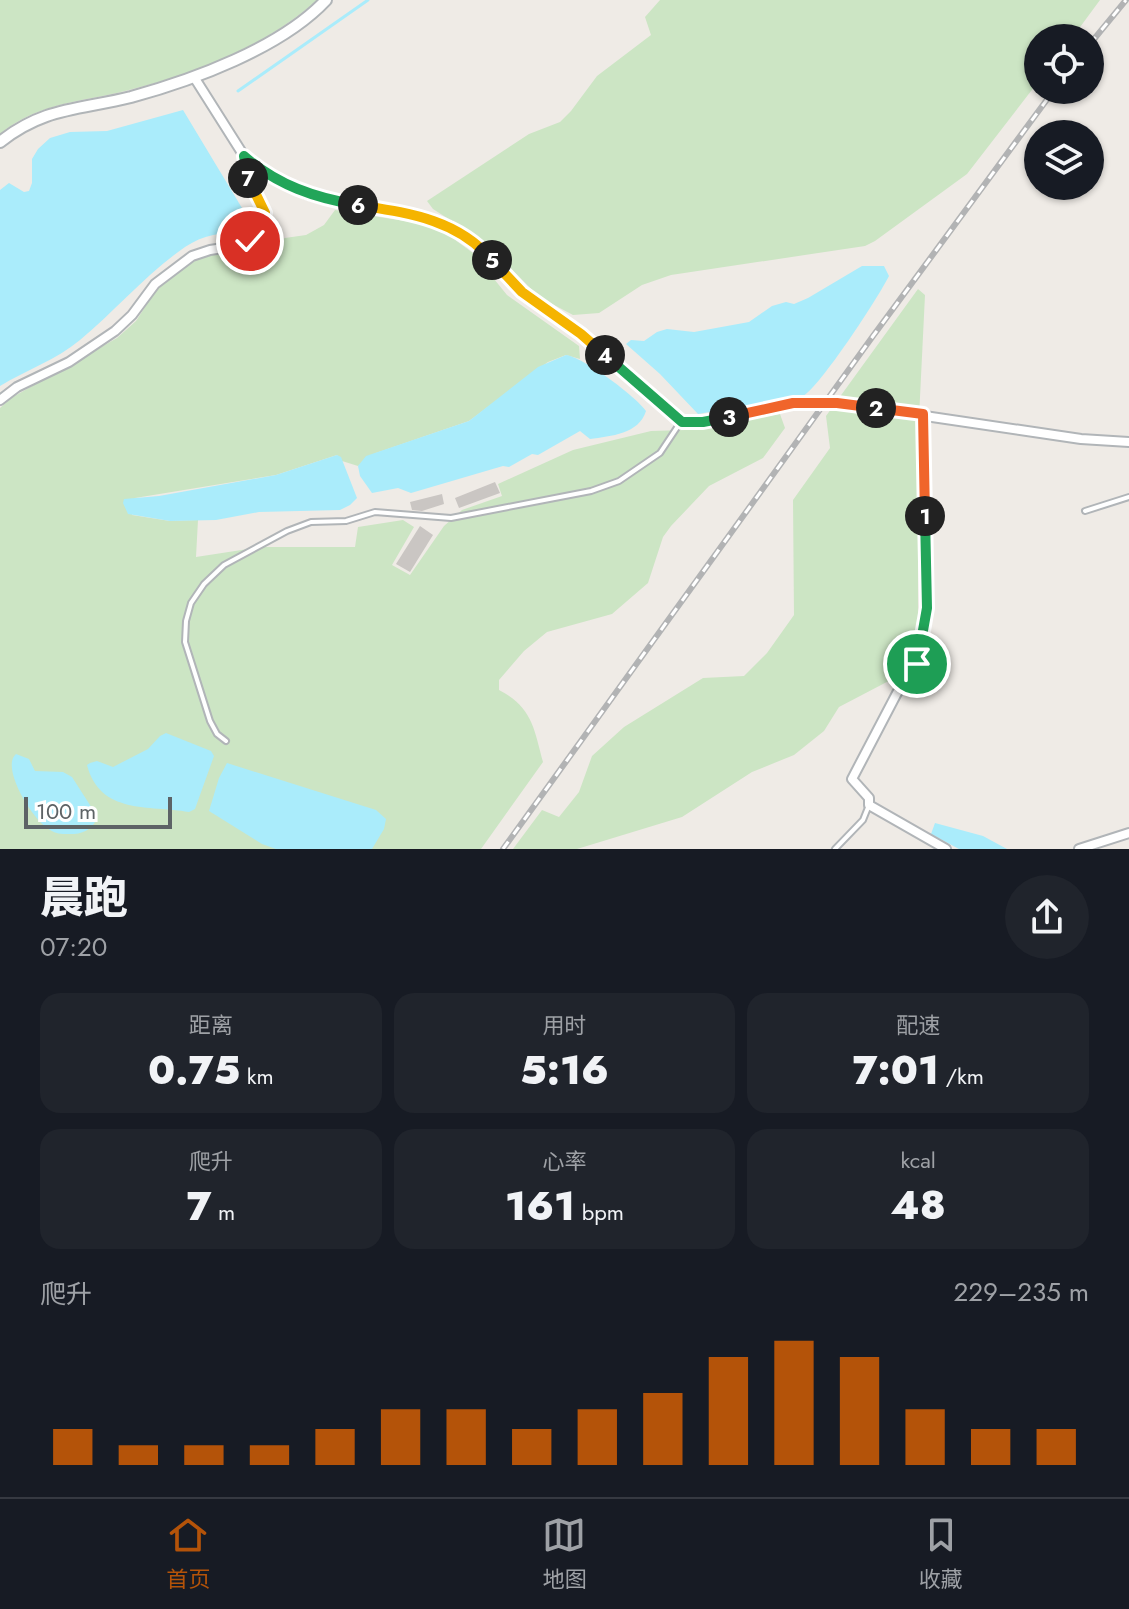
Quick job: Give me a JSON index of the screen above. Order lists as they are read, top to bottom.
{
  "scale_bar": "100 m",
  "page": {
    "pins": [
      "7",
      "6",
      "5",
      "4",
      "2",
      "3",
      "1"
    ],
    "scale": "100 m",
    "heading": ["晨跑", "07:20"],
    "stats": [
      ["距离", "0.75 km"],
      ["用时", "5:16"],
      ["配速", "7:01 /km"],
      ["爬升", "7 m"],
      ["心率", "161 bpm"],
      ["kcal", "48"]
    ],
    "chart": ["爬升", "229–235 m"],
    "tabs": ["首页", "地图", "收藏"]
  }
}
